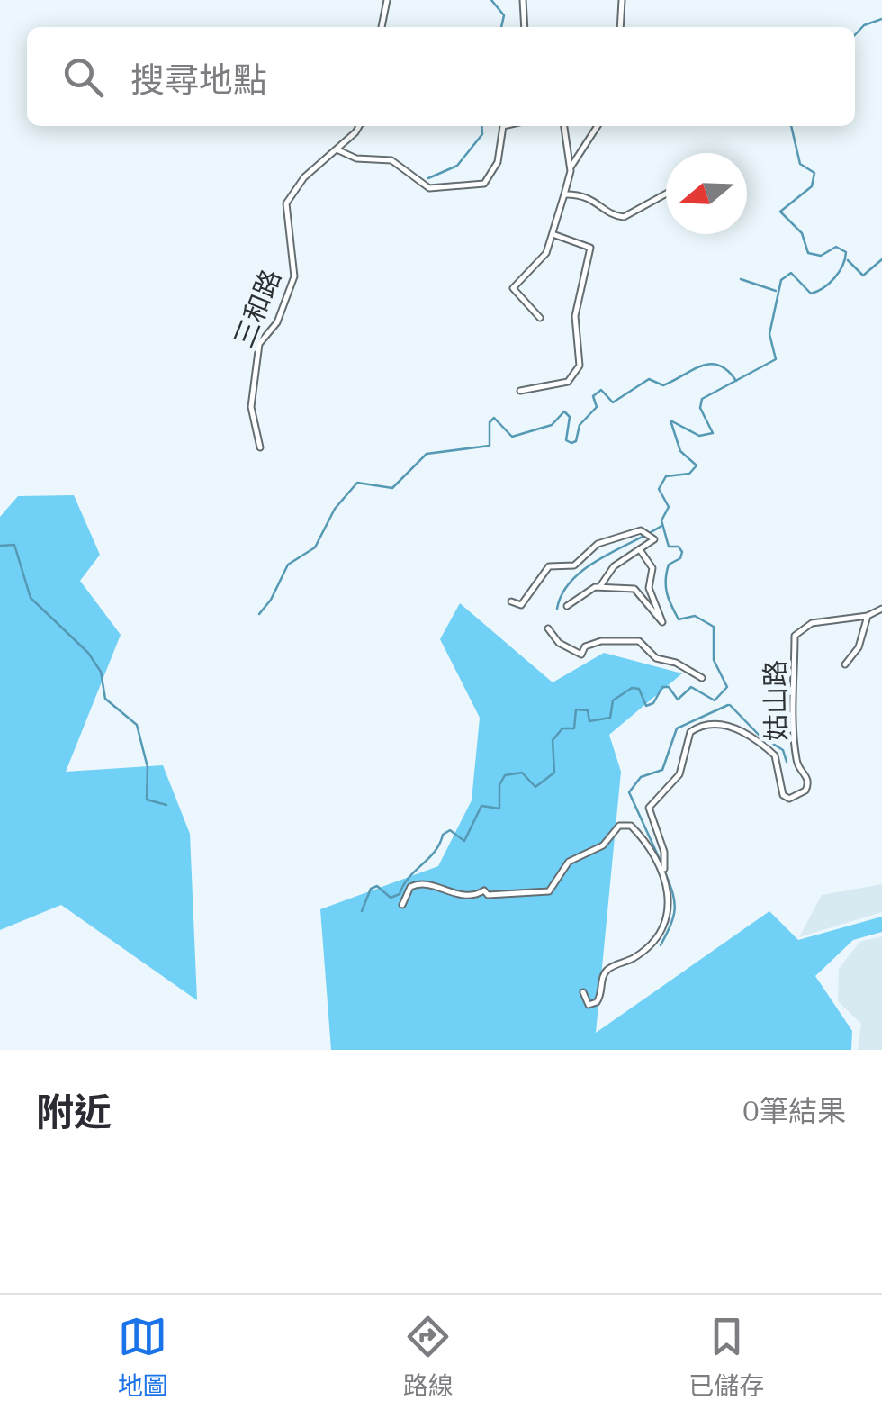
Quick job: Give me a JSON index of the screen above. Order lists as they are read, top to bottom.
{
  "streets": {
    "street": ["三和路", "姑山路"]
  },
  "north": "left",
  "page": {
    "search": "搜尋地點",
    "heading": ["附近", "0筆結果"],
    "nav": ["地圖", "路線", "已儲存"]
  }
}
